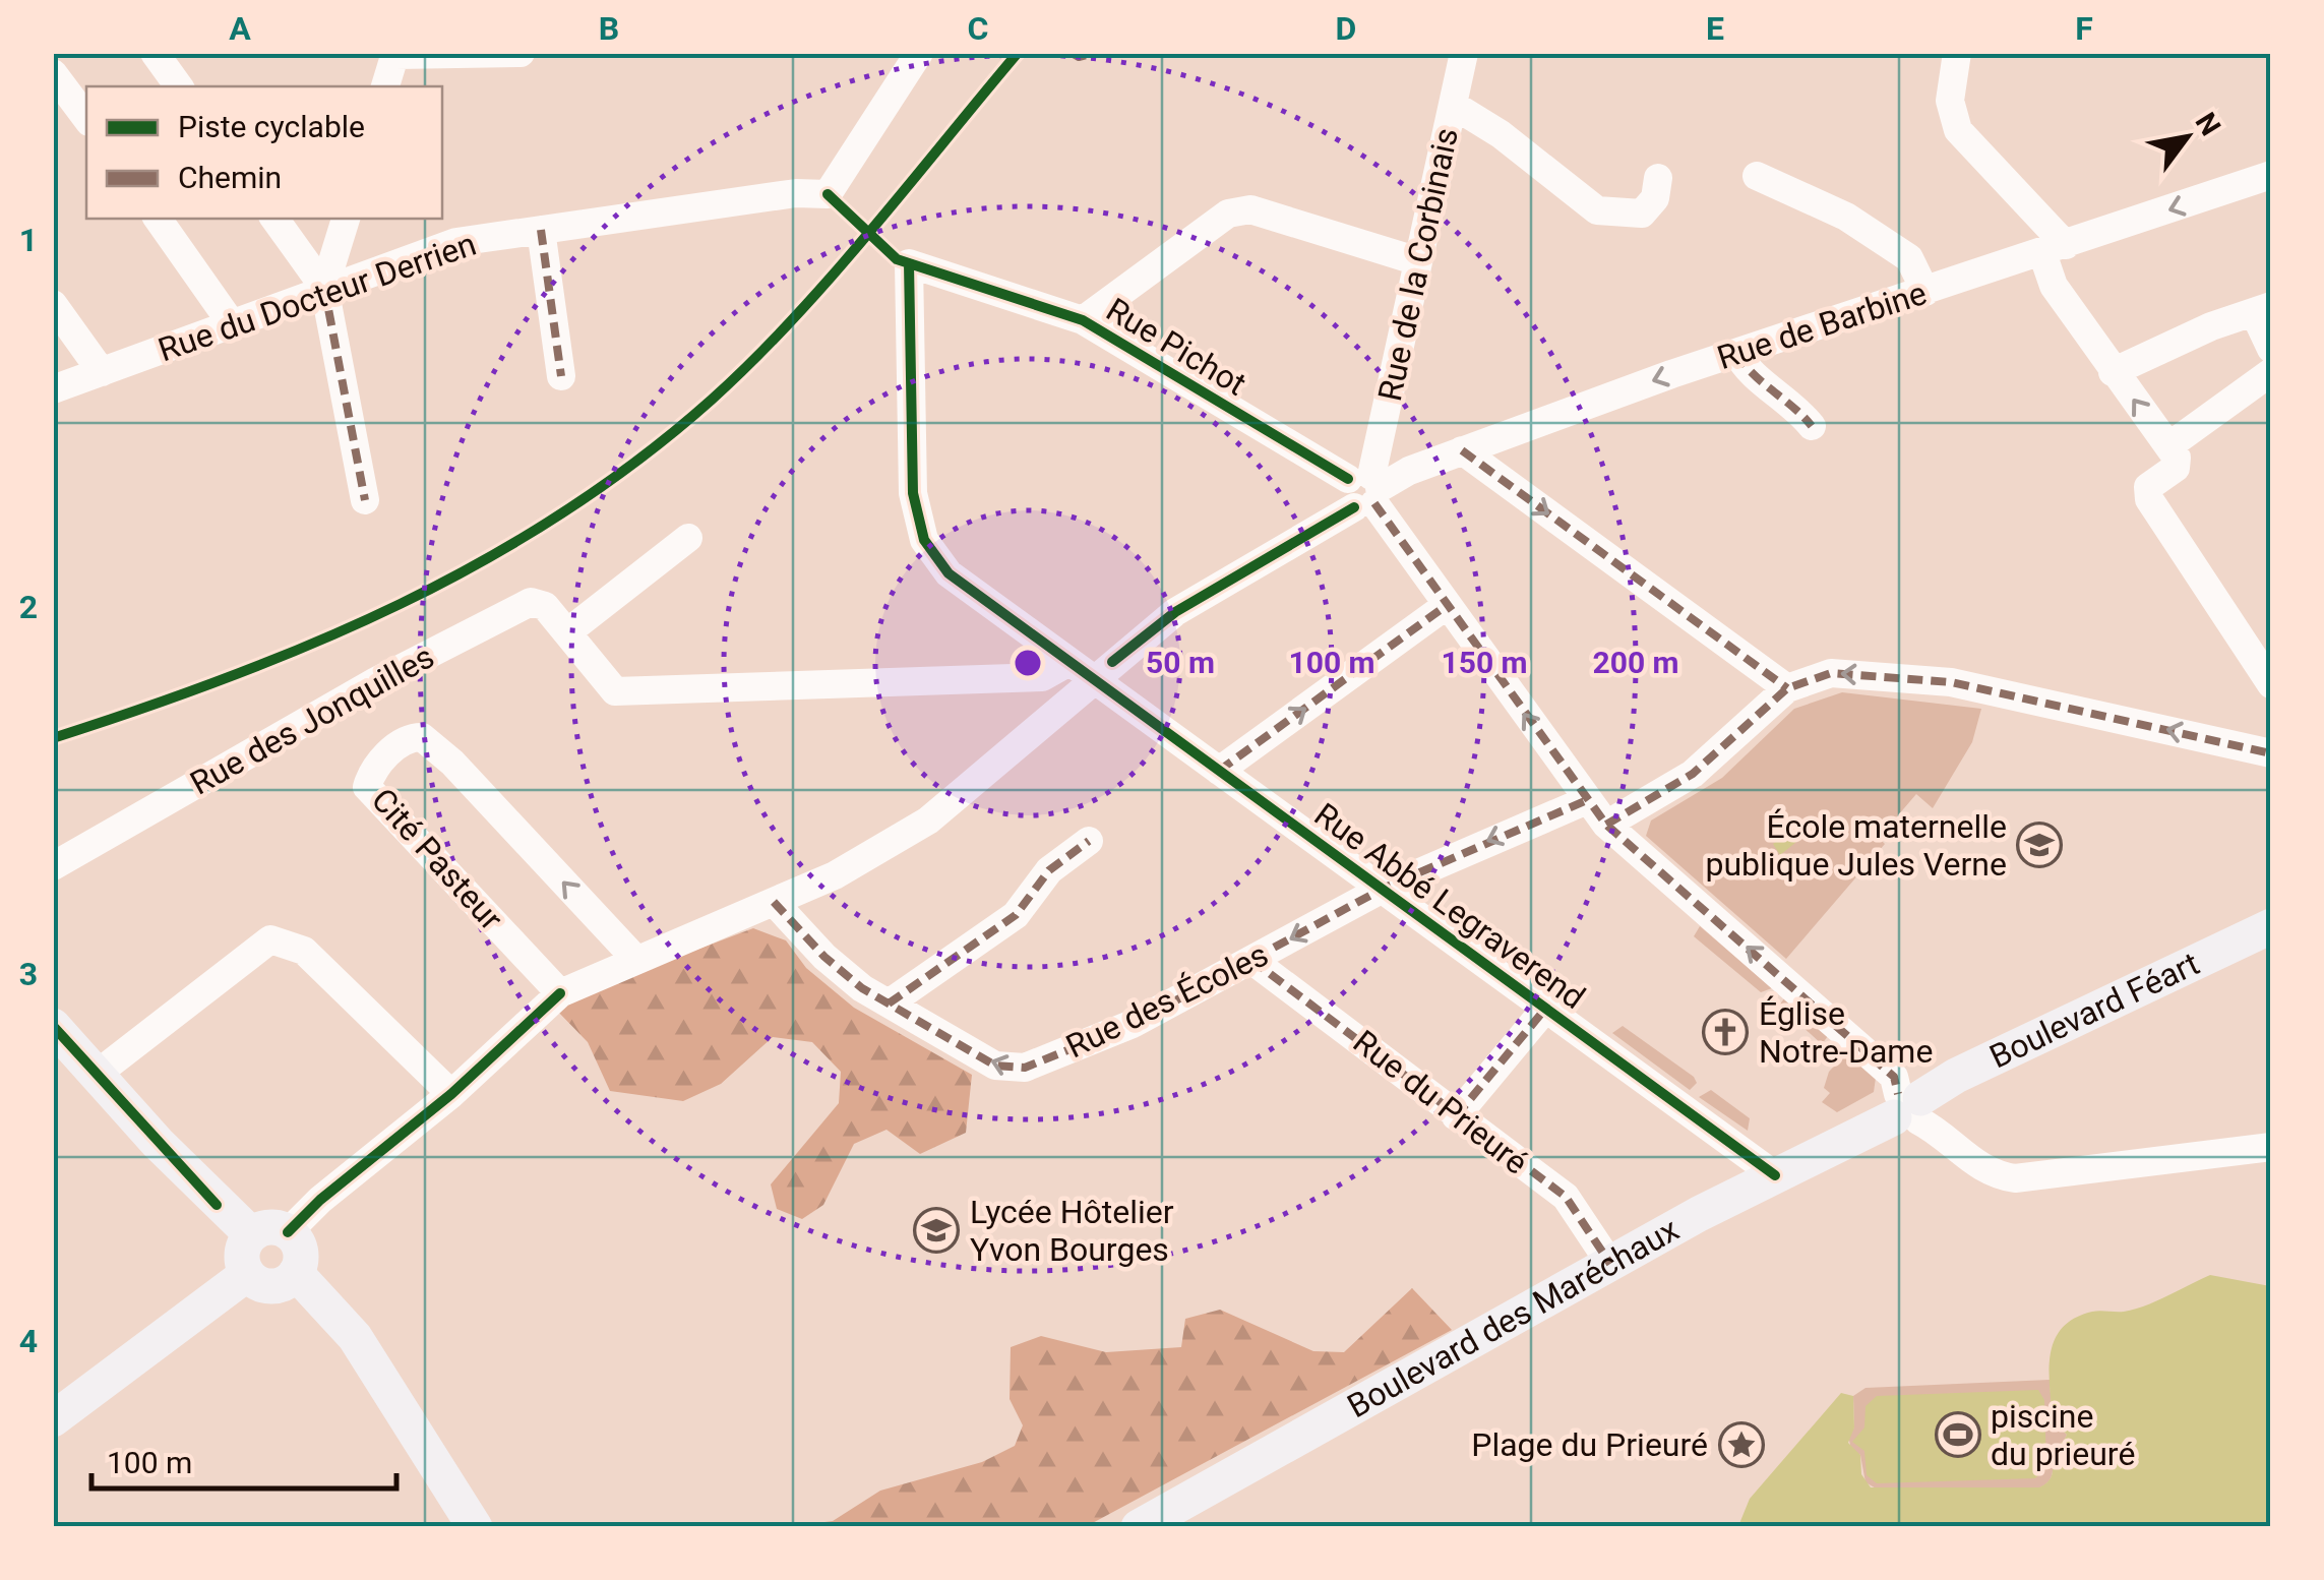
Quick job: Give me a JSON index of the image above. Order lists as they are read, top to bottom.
{
  "streets": {
    "main road": ["Boulevard Féart", "Boulevard des Maréchaux"],
    "street": [
      "Rue de la Corbinais",
      "Rue du Docteur Derrien",
      "Rue de Barbine",
      "Rue Pichot",
      "Rue des Jonquilles",
      "Cité Pasteur",
      "Rue Abbé Legraverend",
      "Rue des Écoles",
      "Rue du Prieuré"
    ]
  },
  "crossings": [
    ["Rue de la Corbinais", "Rue de Barbine"],
    ["Rue de la Corbinais", "Rue Pichot"],
    ["Rue de Barbine", "Rue Pichot"],
    ["Rue de Barbine", "Cité Pasteur"],
    ["Rue de Barbine", "Rue Abbé Legraverend"],
    ["Rue de Barbine", "Rue des Écoles"],
    ["Rue Pichot", "Rue Abbé Legraverend"],
    ["Rue Pichot", "Rue des Écoles"],
    ["Rue Pichot", "Boulevard Féart"],
    ["Rue Pichot", "Boulevard des Maréchaux"],
    ["Rue des Jonquilles", "Rue Abbé Legraverend"],
    ["Rue Abbé Legraverend", "Rue des Écoles"],
    ["Rue Abbé Legraverend", "Boulevard des Maréchaux"],
    ["Rue des Écoles", "Rue du Prieuré"],
    ["Boulevard Féart", "Boulevard des Maréchaux"],
    ["Rue du Prieuré", "Boulevard des Maréchaux"]
  ],
  "places": {
    "school or university": ["École maternelle publique Jules Verne", "Lycée Hôtelier Yvon Bourges"],
    "church": ["Église Notre-Dame"],
    "sports": ["piscine du prieuré"],
    "place": ["Plage du Prieuré"]
  },
  "legend": ["Piste cyclable", "Chemin"],
  "scale_bar": "100 m",
  "north": "top right",
  "grid": {
    "columns": [
      "A",
      "B",
      "C",
      "D",
      "E",
      "F"
    ],
    "rows": [
      "1",
      "2",
      "3",
      "4"
    ]
  },
  "rings": [
    "50 m",
    "100 m",
    "150 m",
    "200 m"
  ]
}
